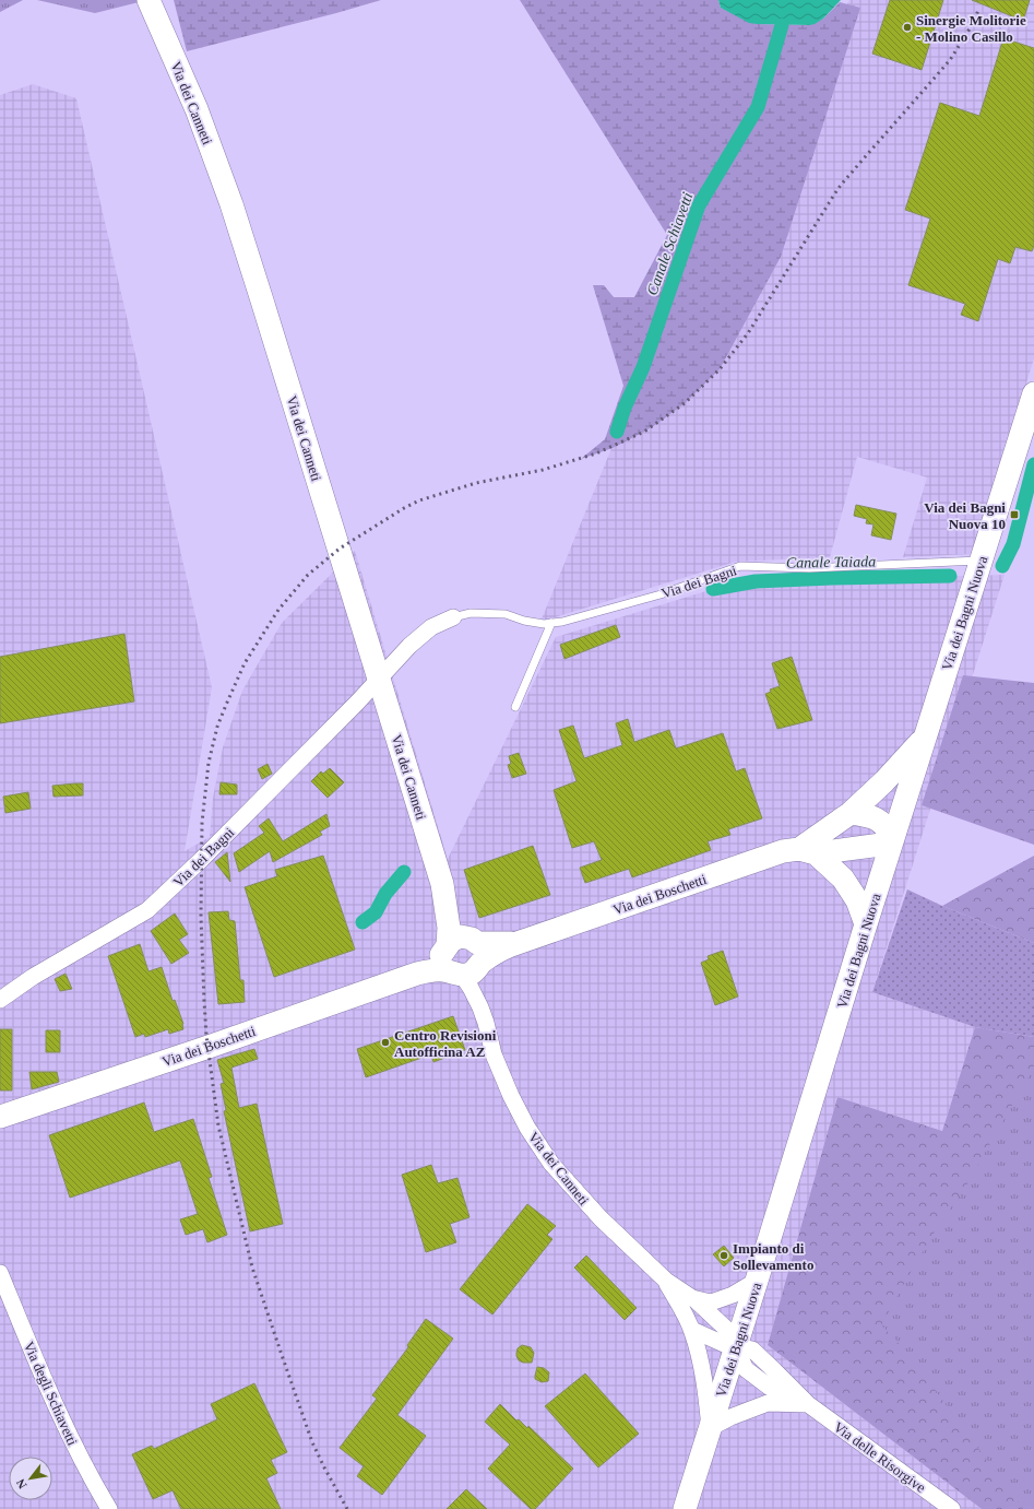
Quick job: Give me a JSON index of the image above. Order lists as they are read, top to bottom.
{
  "streets": {
    "street": [
      "Via dei Canneti",
      "Via dei Bagni",
      "Via dei Bagni Nuova",
      "Via dei Boschetti",
      "Via degli Schiavetti",
      "Via delle Risorgive"
    ]
  },
  "crossings": [
    ["Via dei Canneti", "Via dei Bagni"],
    ["Via dei Canneti", "Via dei Bagni Nuova"],
    ["Via dei Canneti", "Via dei Boschetti"],
    ["Via dei Canneti", "Via delle Risorgive"],
    ["Via dei Bagni", "Via dei Bagni Nuova"],
    ["Via dei Bagni Nuova", "Via dei Boschetti"],
    ["Via dei Bagni Nuova", "Via delle Risorgive"]
  ],
  "water": ["Canale Schiavetti", "Canale Taiada"],
  "places": {
    "other": ["Sinergie Molitorie - Molino Casillo", "Centro Revisioni Autofficina AZ", "Impianto di Sollevamento"],
    "transit": ["Via dei Bagni Nuova 10"]
  },
  "north": "bottom left"
}
